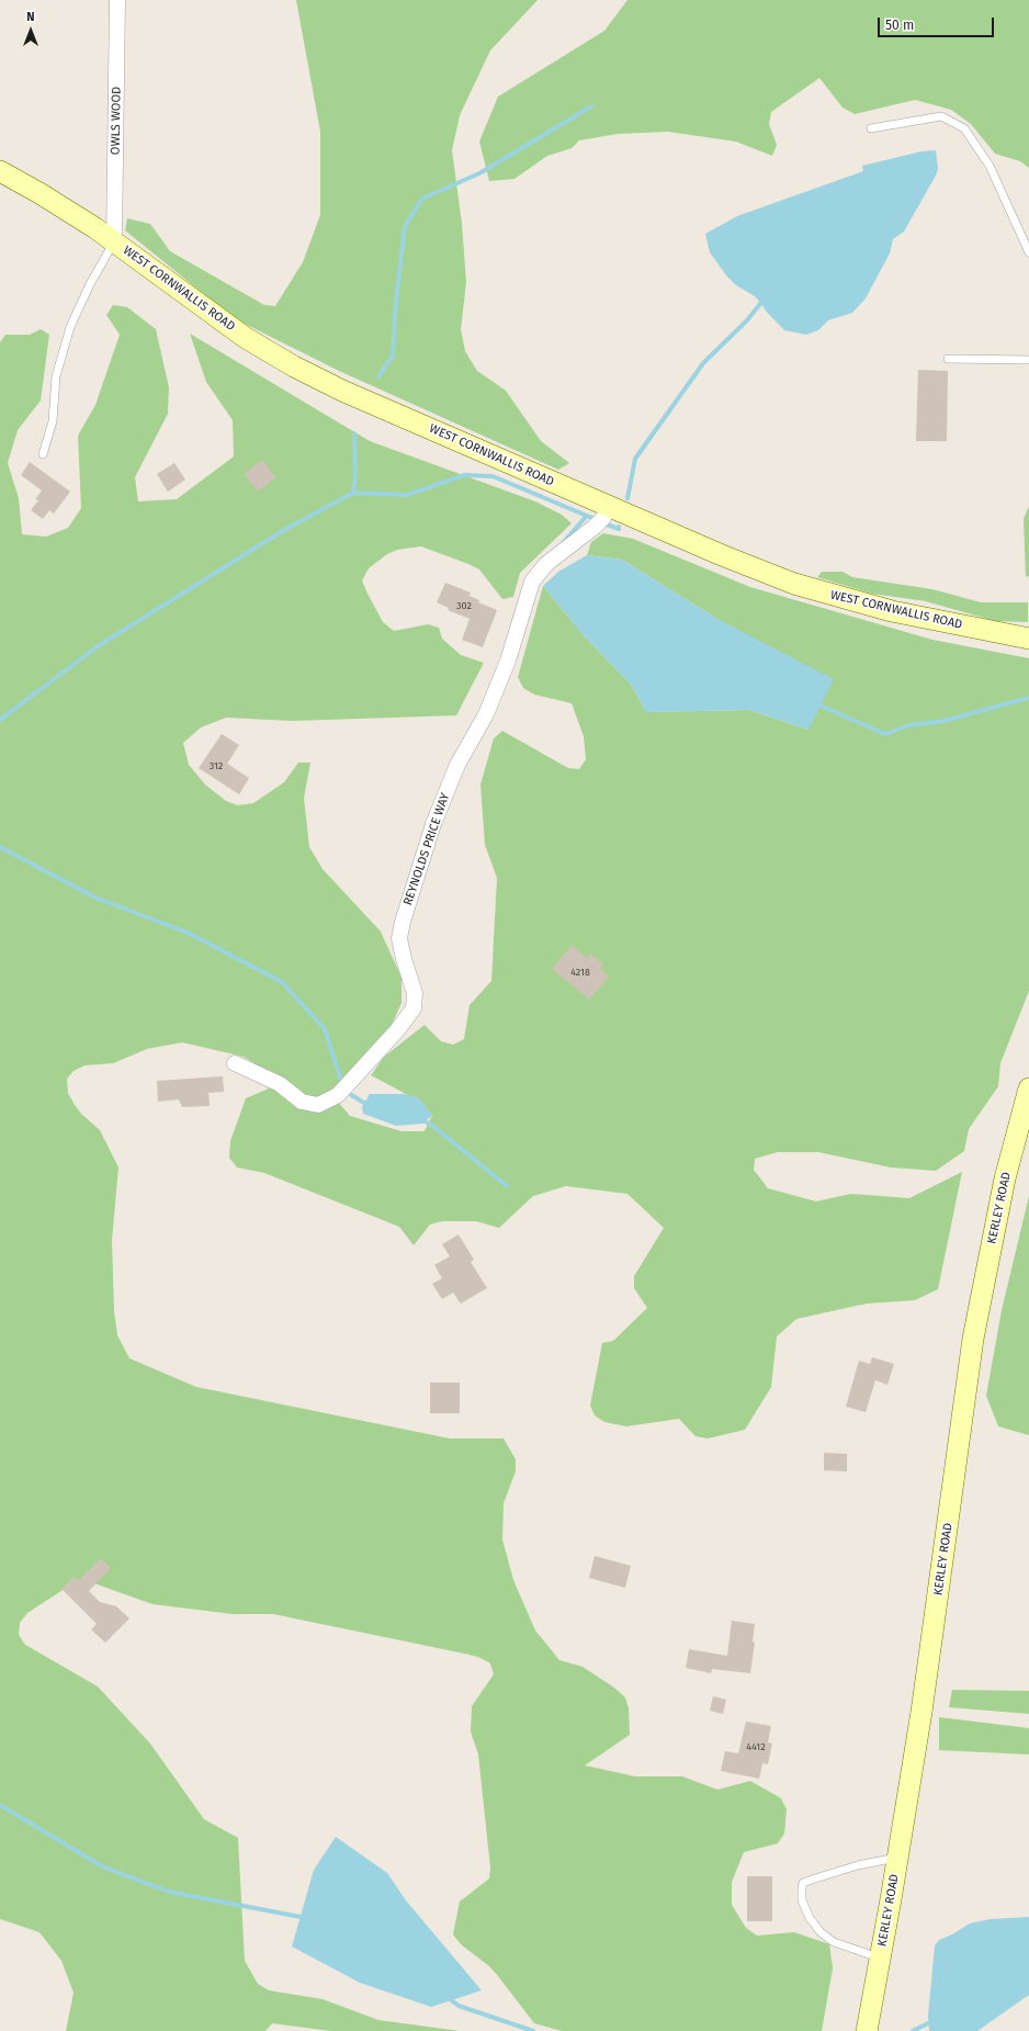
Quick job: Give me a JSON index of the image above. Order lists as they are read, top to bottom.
{
  "streets": {
    "street": [
      "OWLS WOOD",
      "WEST CORNWALLIS ROAD",
      "REYNOLDS PRICE WAY",
      "KERLEY ROAD"
    ]
  },
  "crossings": [
    ["OWLS WOOD", "WEST CORNWALLIS ROAD"],
    ["WEST CORNWALLIS ROAD", "REYNOLDS PRICE WAY"]
  ],
  "house_numbers": [
    "302",
    "312",
    "4218",
    "4412"
  ],
  "scale_bar": "50 m",
  "north": "top"
}
